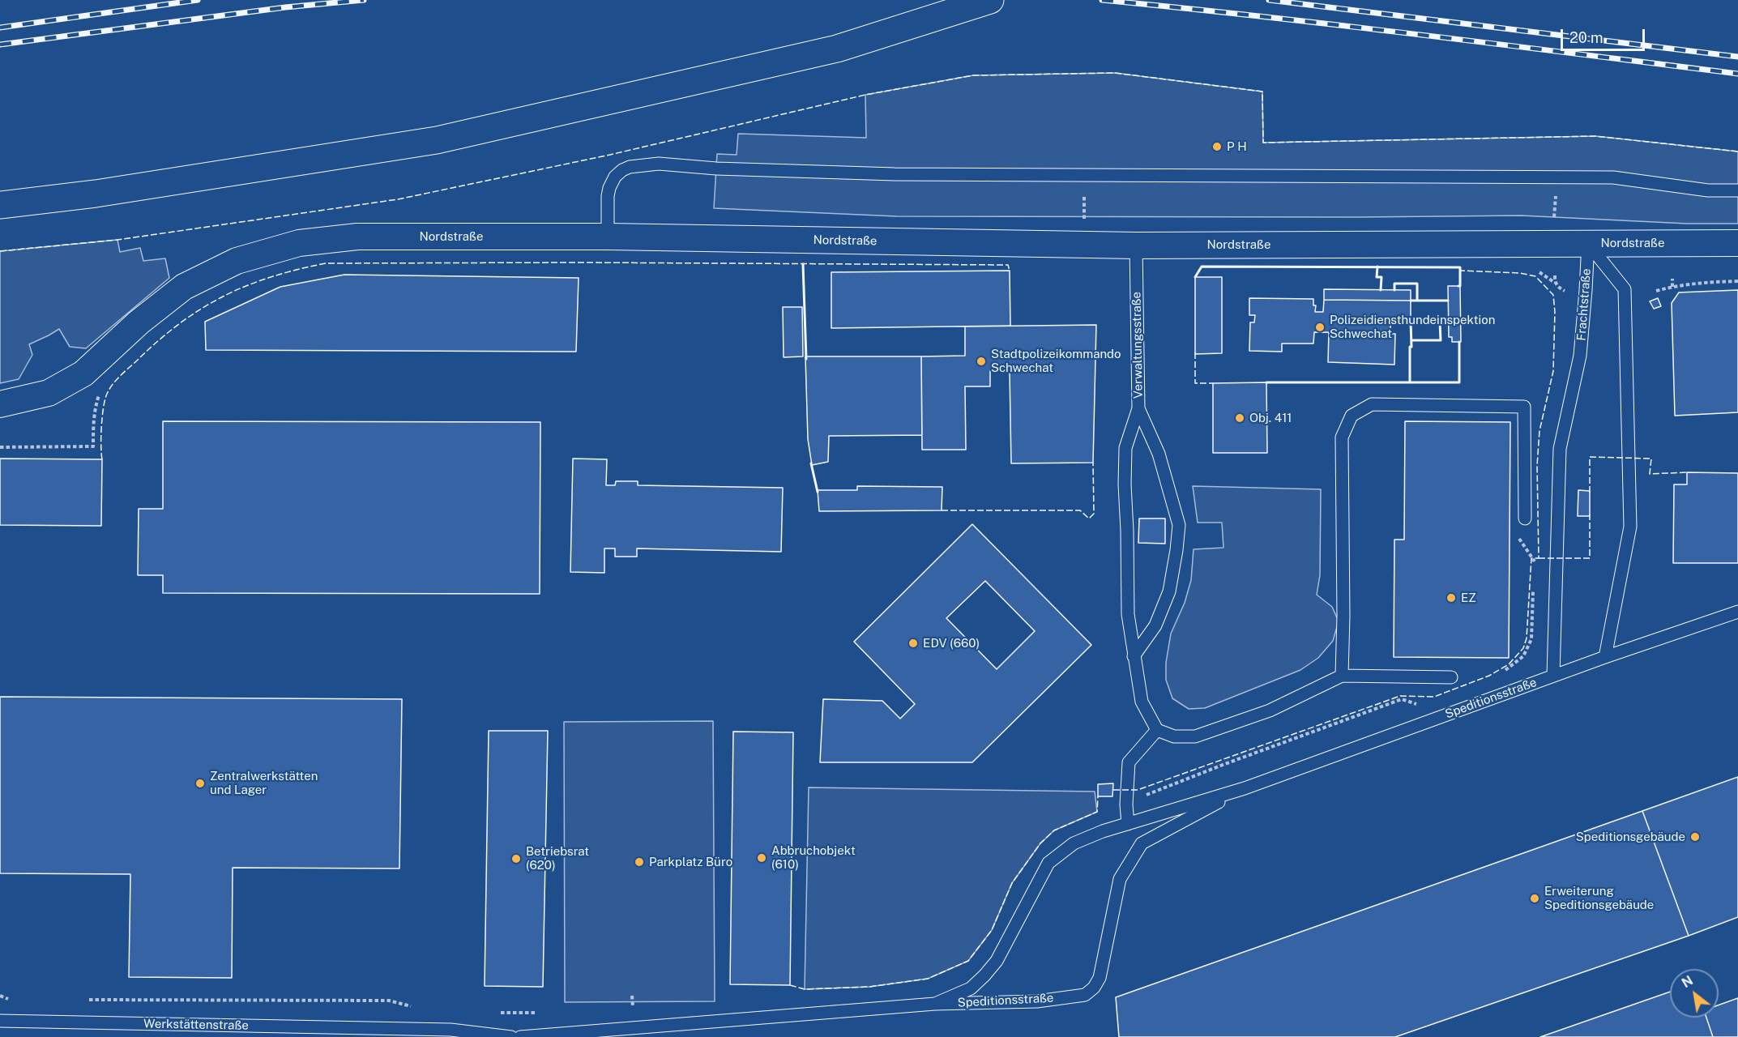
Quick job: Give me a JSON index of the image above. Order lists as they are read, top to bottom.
{
  "streets": {
    "street": ["Nordstraße"],
    "lane": [
      "Frachtstraße",
      "Verwaltungsstraße",
      "Speditionsstraße",
      "Werkstättenstraße"
    ]
  },
  "crossings": [
    ["Nordstraße", "Frachtstraße"],
    ["Nordstraße", "Verwaltungsstraße"],
    ["Frachtstraße", "Speditionsstraße"]
  ],
  "places": [
    "P H",
    "Polizeidiensthundeinspektion Schwechat",
    "Stadtpolizeikommando Schwechat",
    "Obj. 411",
    "EZ",
    "EDV (660)",
    "Zentralwerkstätten und Lager",
    "Speditionsgebäude",
    "Abbruchobjekt (610)",
    "Betriebsrat (620)",
    "Parkplatz Büro",
    "Erweiterung Speditionsgebäude"
  ],
  "scale_bar": "20 m",
  "north": "top left"
}
